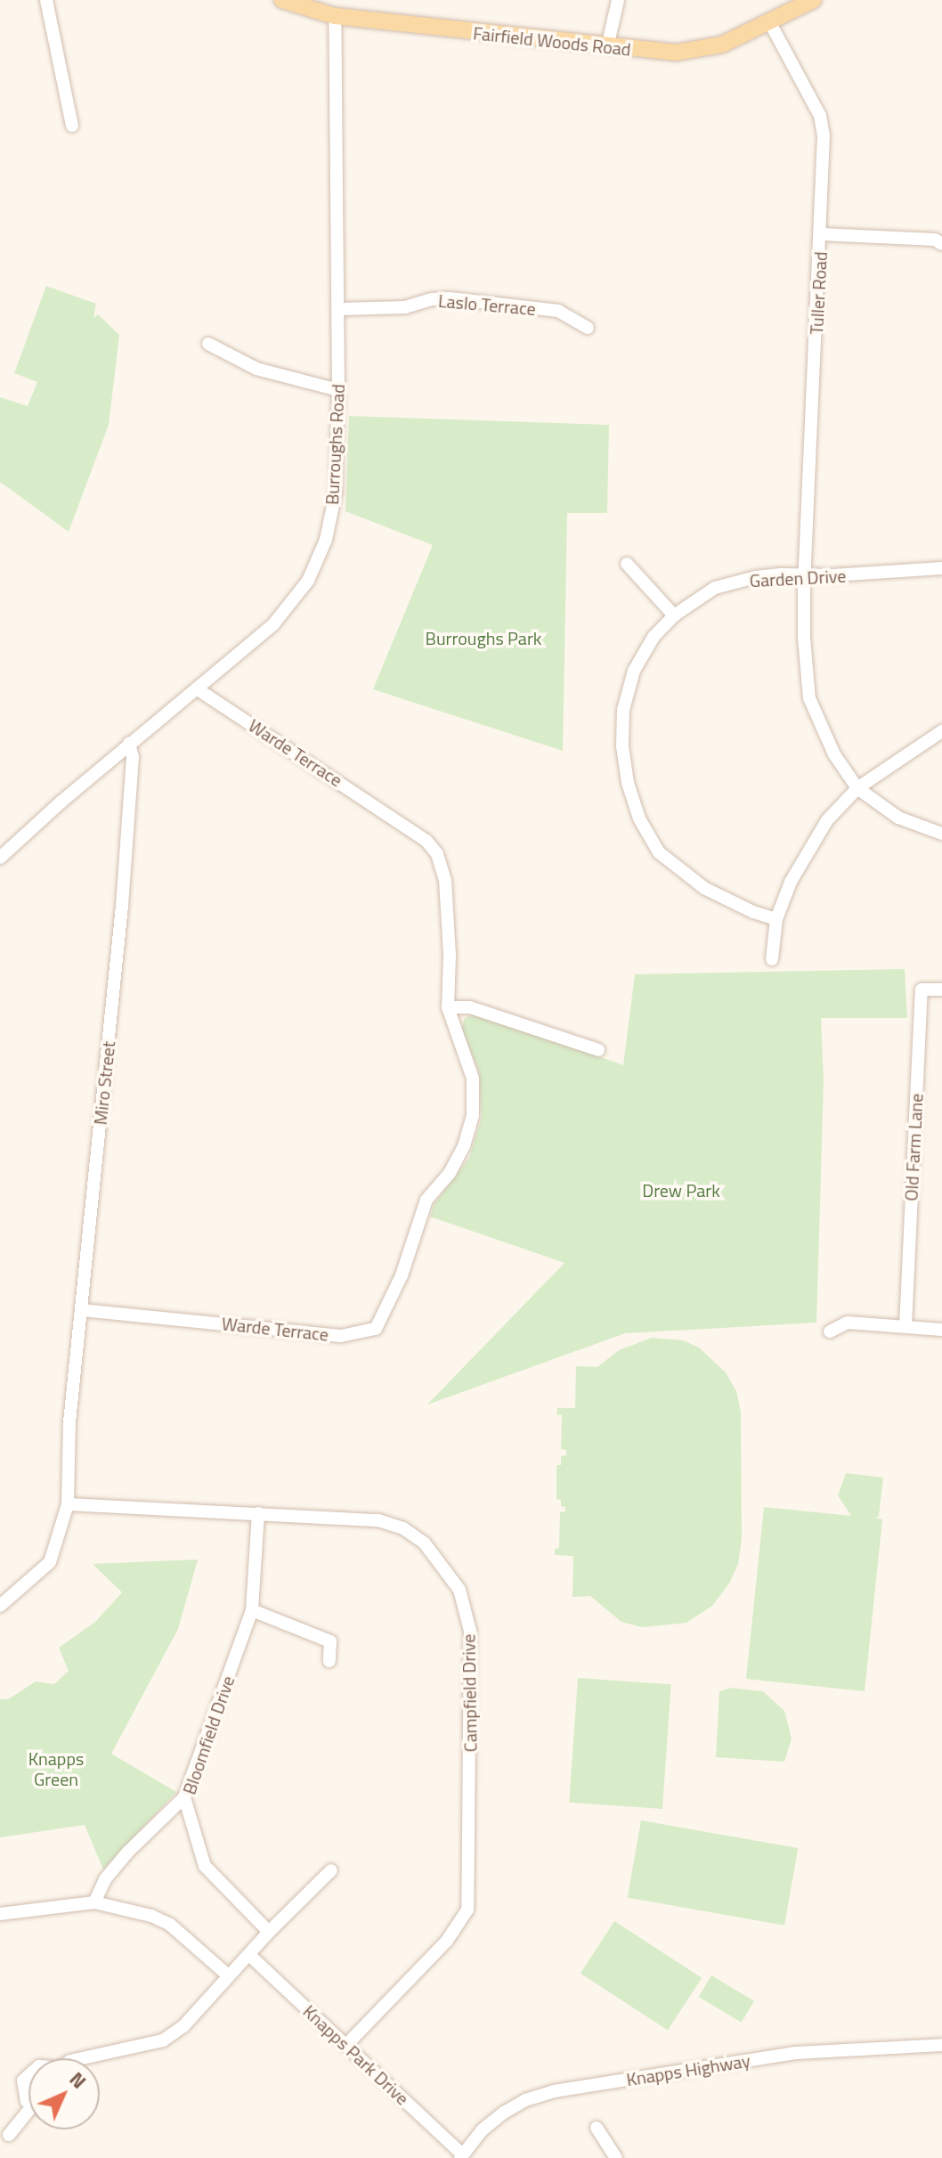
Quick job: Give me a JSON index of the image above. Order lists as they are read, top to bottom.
{
  "streets": {
    "main road": ["Fairfield Woods Road"],
    "street": [
      "Tuller Road",
      "Laslo Terrace",
      "Burroughs Road",
      "Garden Drive",
      "Warde Terrace",
      "Miro Street",
      "Old Farm Lane",
      "Campfield Drive",
      "Bloomfield Drive",
      "Knapps Park Drive",
      "Knapps Highway"
    ]
  },
  "crossings": [
    ["Fairfield Woods Road", "Tuller Road"],
    ["Fairfield Woods Road", "Burroughs Road"],
    ["Tuller Road", "Garden Drive"],
    ["Laslo Terrace", "Burroughs Road"],
    ["Burroughs Road", "Warde Terrace"],
    ["Burroughs Road", "Miro Street"],
    ["Warde Terrace", "Miro Street"],
    ["Miro Street", "Campfield Drive"],
    ["Campfield Drive", "Bloomfield Drive"],
    ["Campfield Drive", "Knapps Park Drive"],
    ["Knapps Park Drive", "Knapps Highway"]
  ],
  "parks": ["Burroughs Park", "Drew Park", "Knapps Green"],
  "north": "top right"
}
